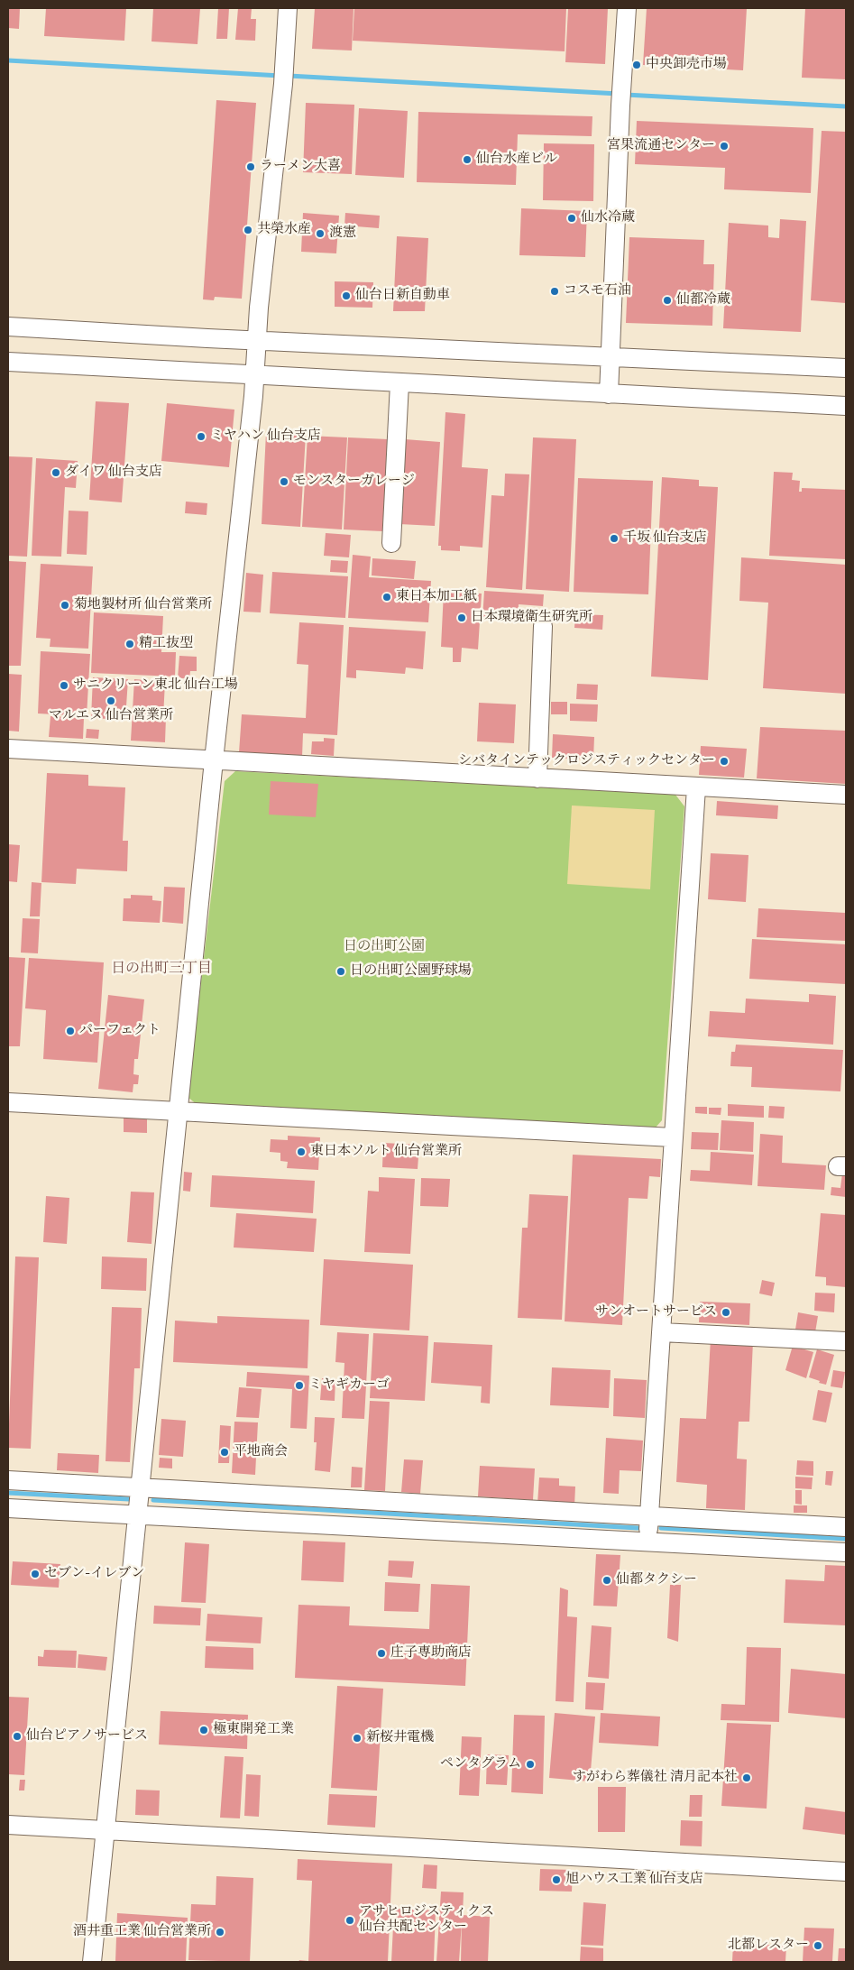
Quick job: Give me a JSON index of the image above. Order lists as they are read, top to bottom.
{
  "districts": ["日の出町三丁目"],
  "parks": ["日の出町公園"],
  "places": [
    "中央卸売市場",
    "宮果流通センター",
    "仙台水産ビル",
    "ラーメン大喜",
    "仙水冷蔵",
    "共榮水産",
    "渡憲",
    "コスモ石油",
    "仙台日新自動車",
    "仙都冷蔵",
    "ミヤハン 仙台支店",
    "ダイワ 仙台支店",
    "モンスターガレージ",
    "千坂 仙台支店",
    "東日本加工紙",
    "菊地製材所 仙台営業所",
    "日本環境衛生研究所",
    "精工抜型",
    "サニクリーン東北 仙台工場",
    "マルエヌ 仙台営業所",
    "シバタインテックロジスティックセンター",
    "日の出町公園野球場",
    "パーフェクト",
    "東日本ソルト 仙台営業所",
    "サンオートサービス",
    "ミヤギカーゴ",
    "平地商会",
    "セブン-イレブン",
    "仙都タクシー",
    "庄子専助商店",
    "極東開発工業",
    "仙台ピアノサービス",
    "新桜井電機",
    "ペンタグラム",
    "すがわら葬儀社 清月記本社",
    "旭ハウス工業 仙台支店",
    "アサヒロジスティクス 仙台共配センター",
    "酒井重工業 仙台営業所",
    "北都レスター"
  ]
}
